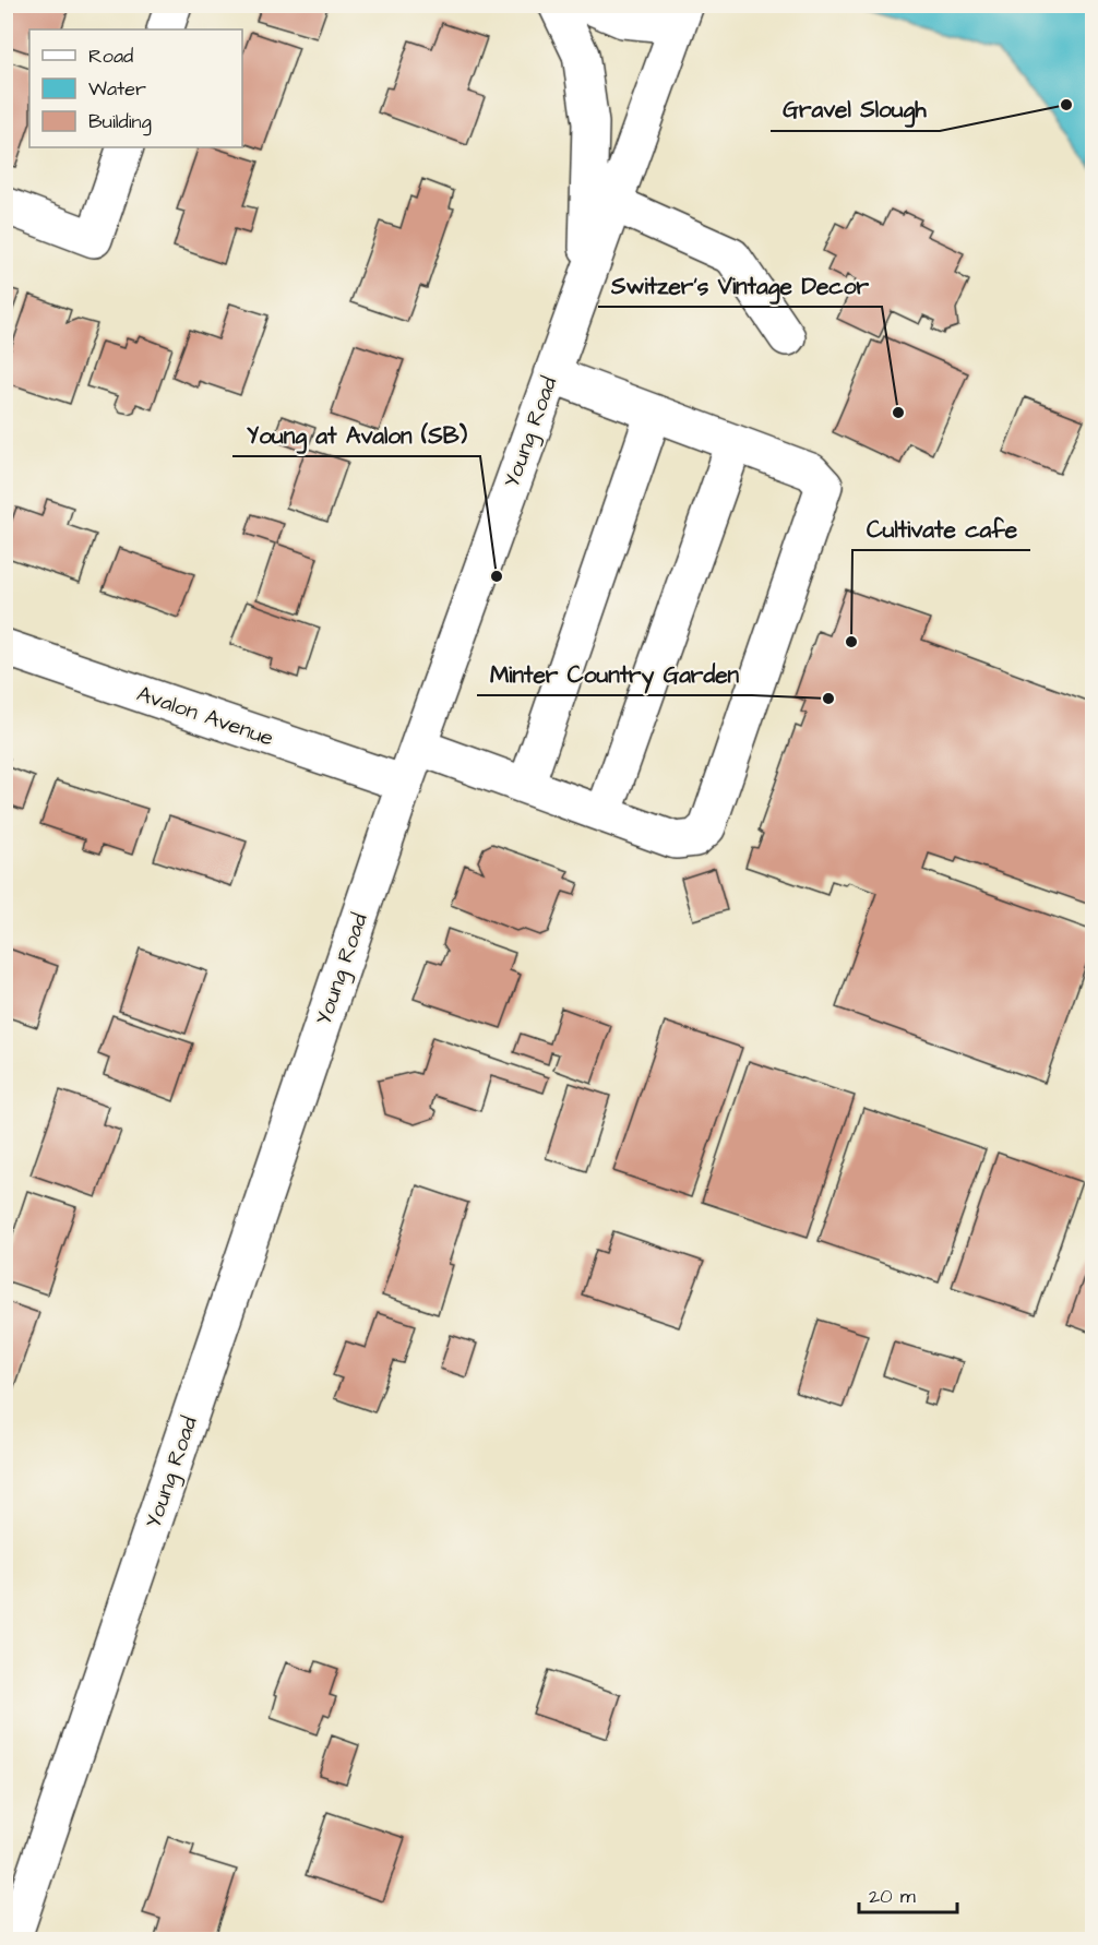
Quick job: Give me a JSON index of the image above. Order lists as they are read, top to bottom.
{
  "streets": {
    "street": ["Young Road", "Avalon Avenue"]
  },
  "crossings": [
    ["Young Road", "Avalon Avenue"]
  ],
  "places": [
    "Gravel Slough",
    "Switzer’s Vintage Decor",
    "Young at Avalon (SB)",
    "Cultivate cafe",
    "Minter Country Garden"
  ],
  "legend": ["Road", "Water", "Building"],
  "scale_bar": "20 m"
}
